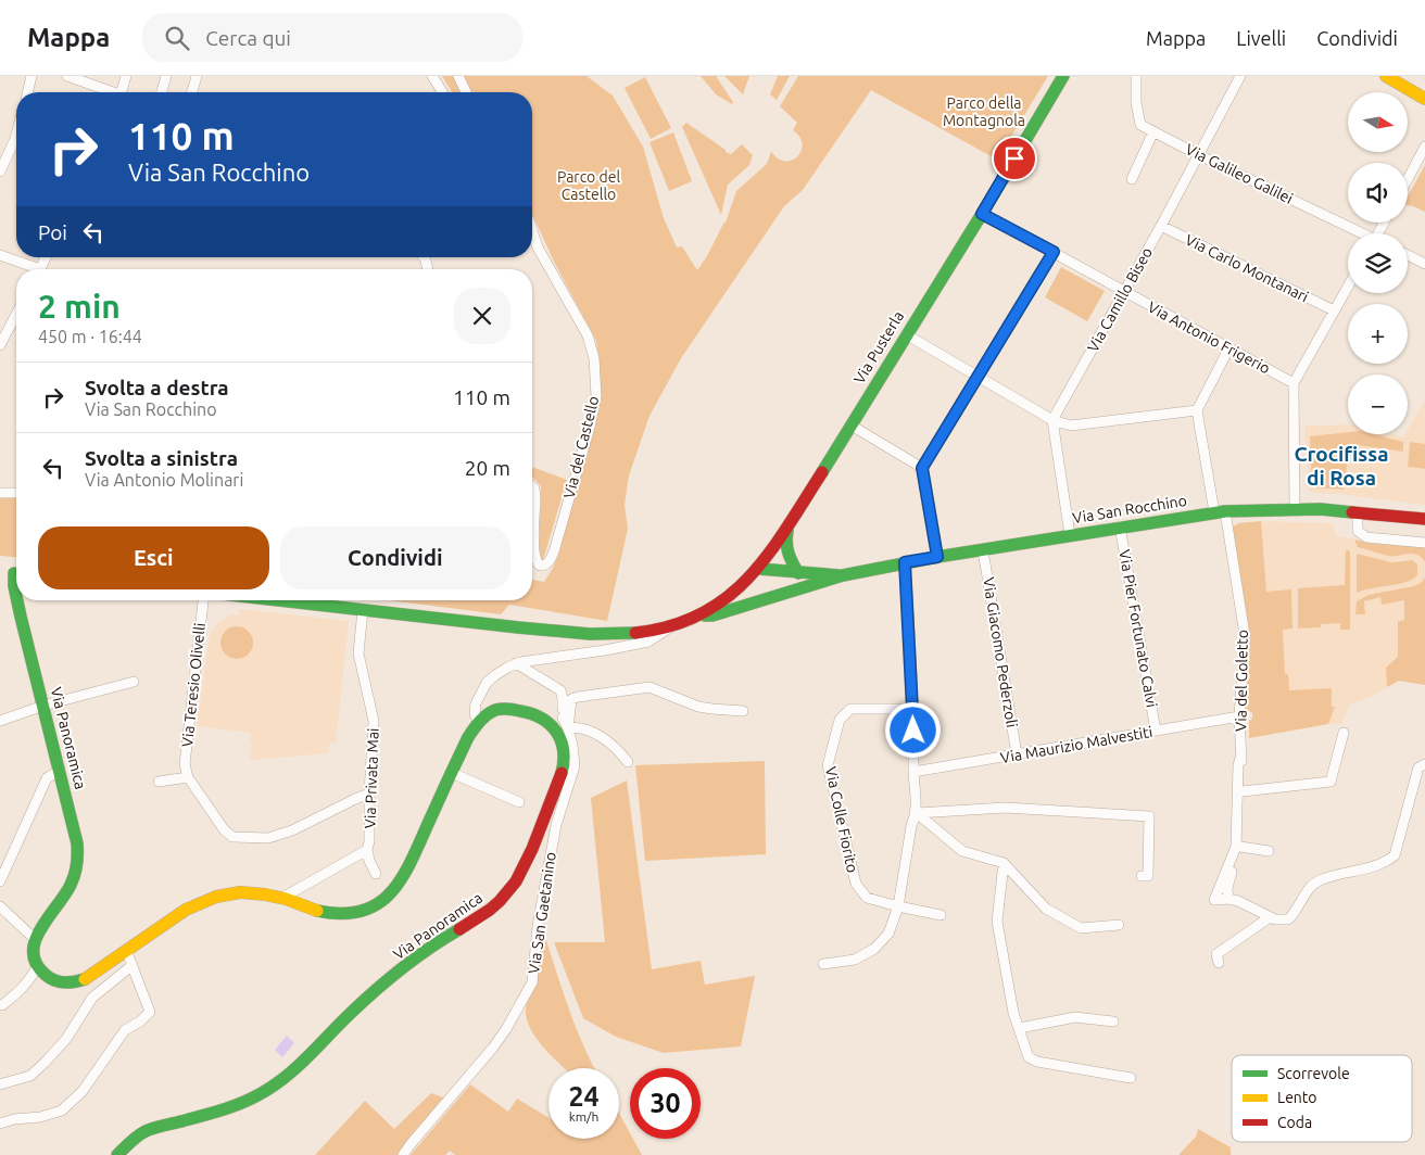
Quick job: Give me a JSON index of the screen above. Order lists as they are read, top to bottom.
{
  "streets": {
    "street": [
      "Via Galileo Galilei",
      "Via Carlo Montanari",
      "Via Camillo Biseo",
      "Via Antonio Frigerio",
      "Via Pusterla",
      "Via del Castello",
      "Via San Rocchino",
      "Via Pier Fortunato Calvi",
      "Via Giacomo Pederzoli",
      "Via del Goletto",
      "Via Teresio Olivelli",
      "Via Panoramica",
      "Via Maurizio Malvestiti",
      "Via Privata Mai",
      "Via Colle Fiorito",
      "Via San Gaetanino"
    ]
  },
  "crossings": [
    ["Via Galileo Galilei", "Via Camillo Biseo"],
    ["Via Carlo Montanari", "Via Camillo Biseo"],
    ["Via Camillo Biseo", "Via Antonio Frigerio"],
    ["Via Antonio Frigerio", "Via Pusterla"],
    ["Via Pusterla", "Via San Rocchino"],
    ["Via San Rocchino", "Via Pier Fortunato Calvi"],
    ["Via San Rocchino", "Via Giacomo Pederzoli"],
    ["Via San Rocchino", "Via del Goletto"],
    ["Via Pier Fortunato Calvi", "Via Maurizio Malvestiti"],
    ["Via Giacomo Pederzoli", "Via Maurizio Malvestiti"],
    ["Via del Goletto", "Via Maurizio Malvestiti"]
  ],
  "districts": ["Crocifissa di Rosa"],
  "parks": ["Parco della Montagnola", "Parco del Castello"],
  "legend": ["Scorrevole", "Lento", "Coda"],
  "north": "right",
  "page": {
    "header": "Mappa",
    "search": "Cerca qui",
    "nav": ["Mappa", "Livelli", "Condividi"],
    "map_buttons": ["+", "−"],
    "turn": ["110 m", "Via San Rocchino"],
    "then": "Poi",
    "heading": ["2 min", "450 m · 16:44"],
    "list": [
      {
        "name": "Svolta a destra",
        "note": "Via San Rocchino",
        "value": "110 m"
      },
      {
        "name": "Svolta a sinistra",
        "note": "Via Antonio Molinari",
        "value": "20 m"
      }
    ],
    "buttons": ["Esci", "Condividi"],
    "speed": "24 km/h",
    "limit": "30"
  }
}
